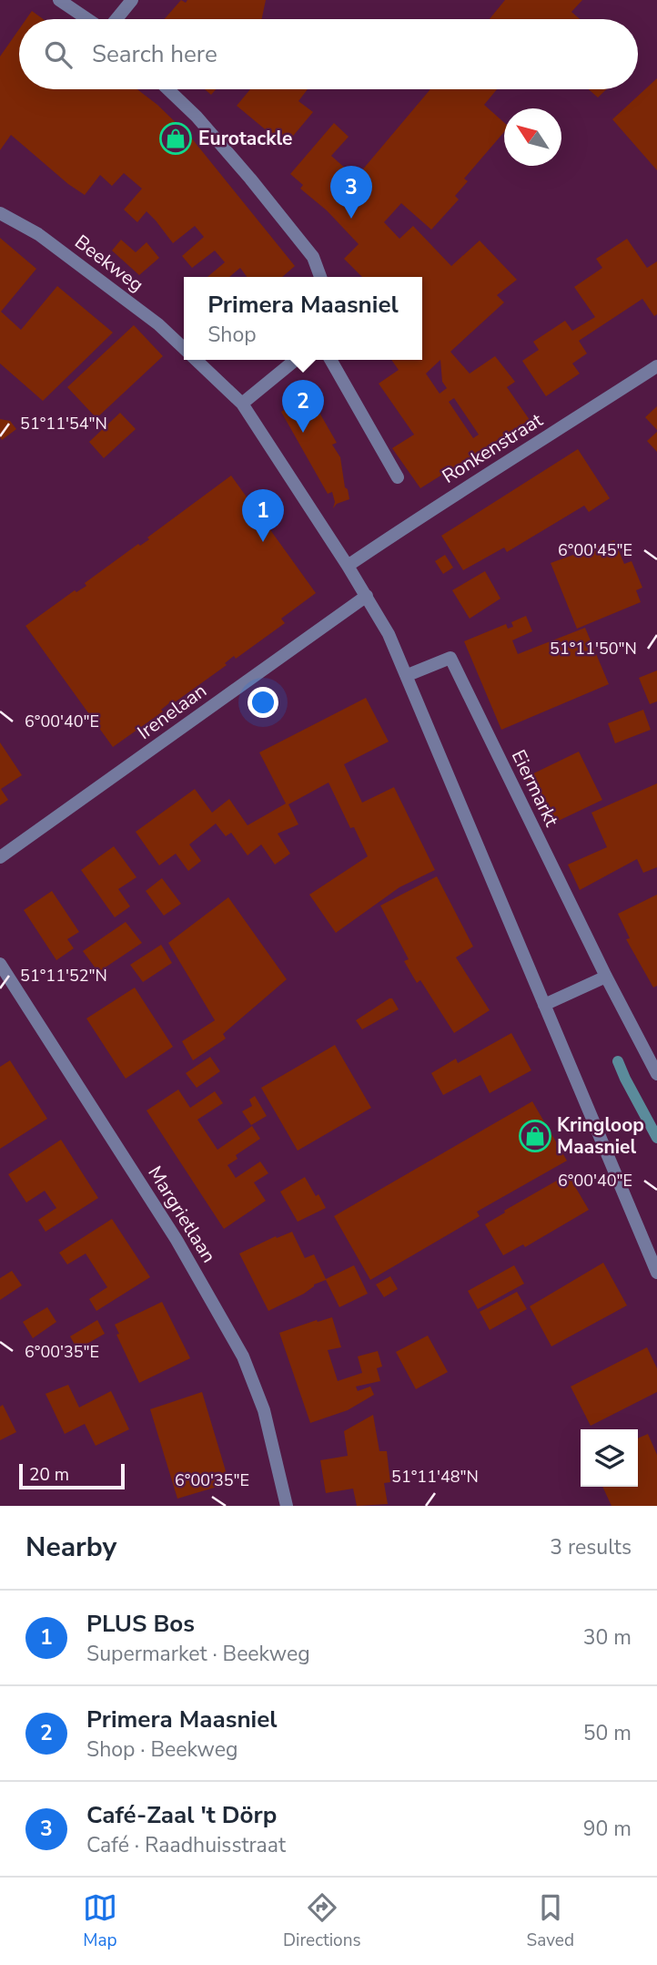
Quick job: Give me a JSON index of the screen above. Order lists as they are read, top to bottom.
{
  "streets": {
    "street": [
      "Beekweg",
      "Ronkenstraat",
      "Irenelaan",
      "Eiermarkt",
      "Margrietlaan"
    ]
  },
  "crossings": [
    ["Beekweg", "Ronkenstraat"]
  ],
  "places": {
    "shop": ["Eurotackle", "Kringloop Maasniel"]
  },
  "scale_bar": "20 m",
  "north": "top left",
  "page": {
    "search": "Search here",
    "pins": ["3", "2", "1"],
    "popup": ["Primera Maasniel", "Shop"],
    "scale": "20 m",
    "heading": ["Nearby", "3 results"],
    "list": [
      {
        "mark": "1",
        "name": "PLUS Bos",
        "note": "Supermarket · Beekweg",
        "value": "30 m"
      },
      {
        "mark": "2",
        "name": "Primera Maasniel",
        "note": "Shop · Beekweg",
        "value": "50 m"
      },
      {
        "mark": "3",
        "name": "Café-Zaal 't Dörp",
        "note": "Café · Raadhuisstraat",
        "value": "90 m"
      }
    ],
    "nav": ["Map", "Directions", "Saved"]
  },
  "coordinates": [
    "51°11'54\"N",
    "6°00'45\"E",
    "51°11'50\"N",
    "6°00'40\"E",
    "51°11'52\"N",
    "6°00'35\"E",
    "51°11'48\"N"
  ]
}
